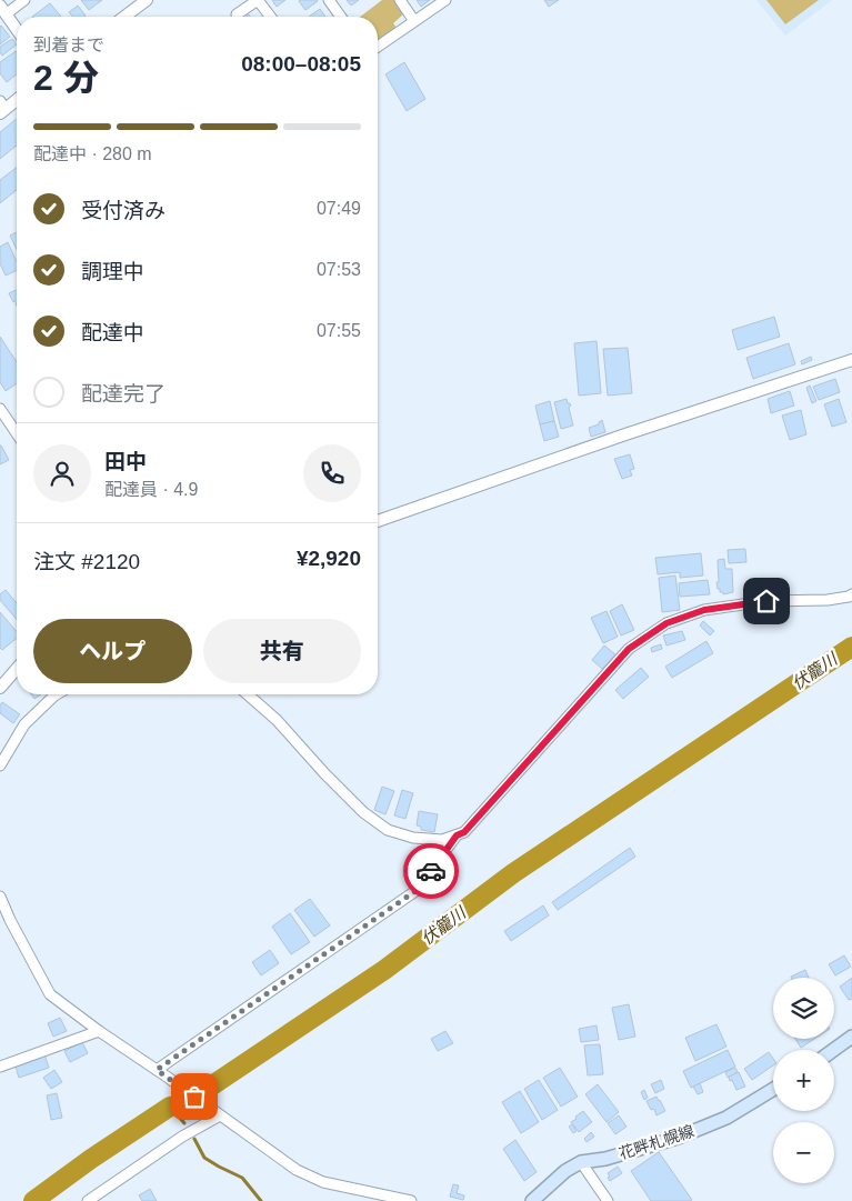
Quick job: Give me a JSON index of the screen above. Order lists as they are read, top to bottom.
{
  "streets": {
    "main road": ["花畔札幌線"]
  },
  "water": ["伏籠川"],
  "page": {
    "heading": ["2 分", "到着まで", "08:00–08:05"],
    "panel": [
      "田中",
      "配達員 · 4.9",
      "注文 #2120",
      "¥2,920"
    ],
    "bar": "配達中 · 280 m",
    "list": [
      ["受付済み", "07:49"],
      ["調理中", "07:53"],
      ["配達中", "07:55"],
      "配達完了"
    ],
    "buttons": ["ヘルプ", "共有"],
    "map_buttons": ["+", "−"]
  }
}
